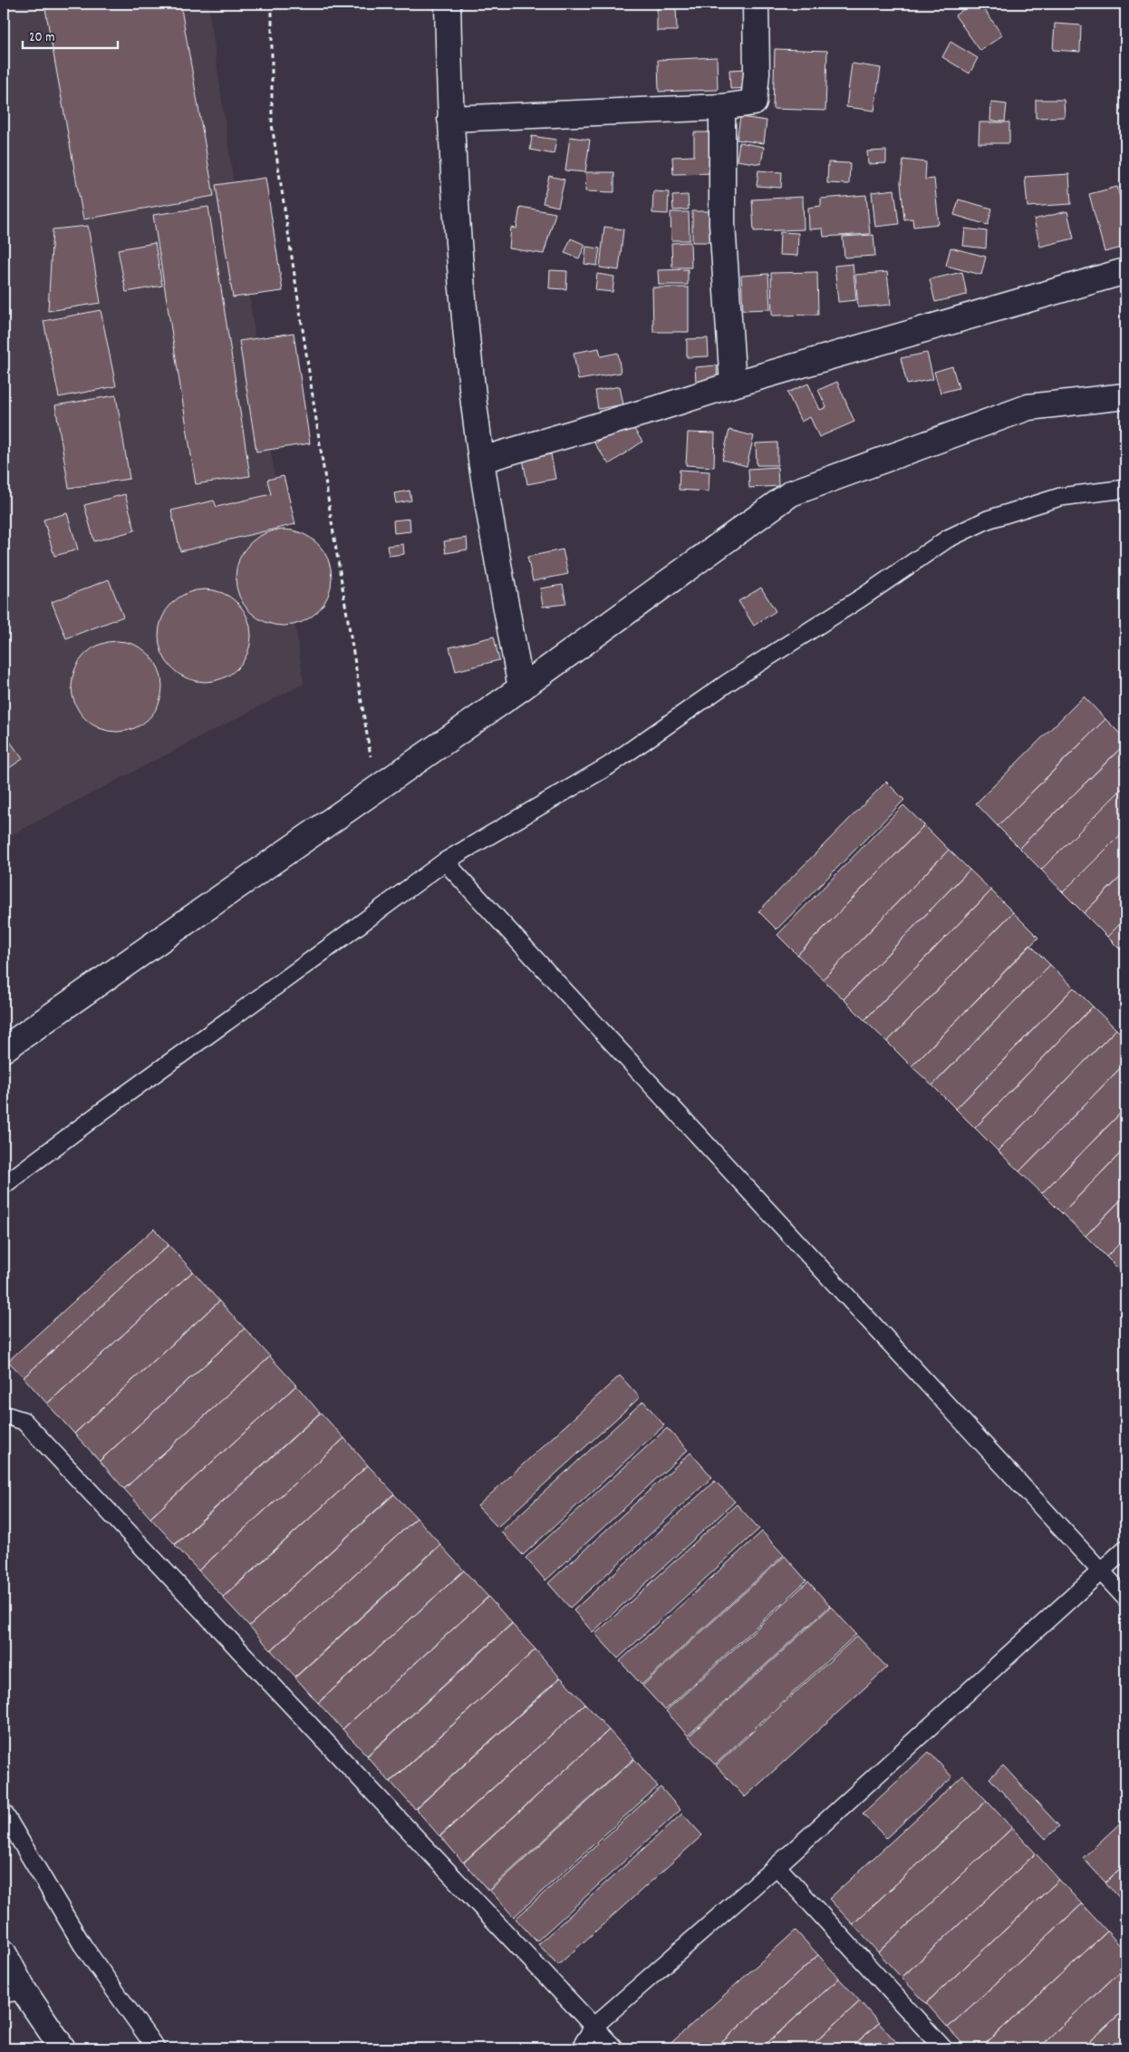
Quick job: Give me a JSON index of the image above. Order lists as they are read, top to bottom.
{
  "scale_bar": "20 m"
}
